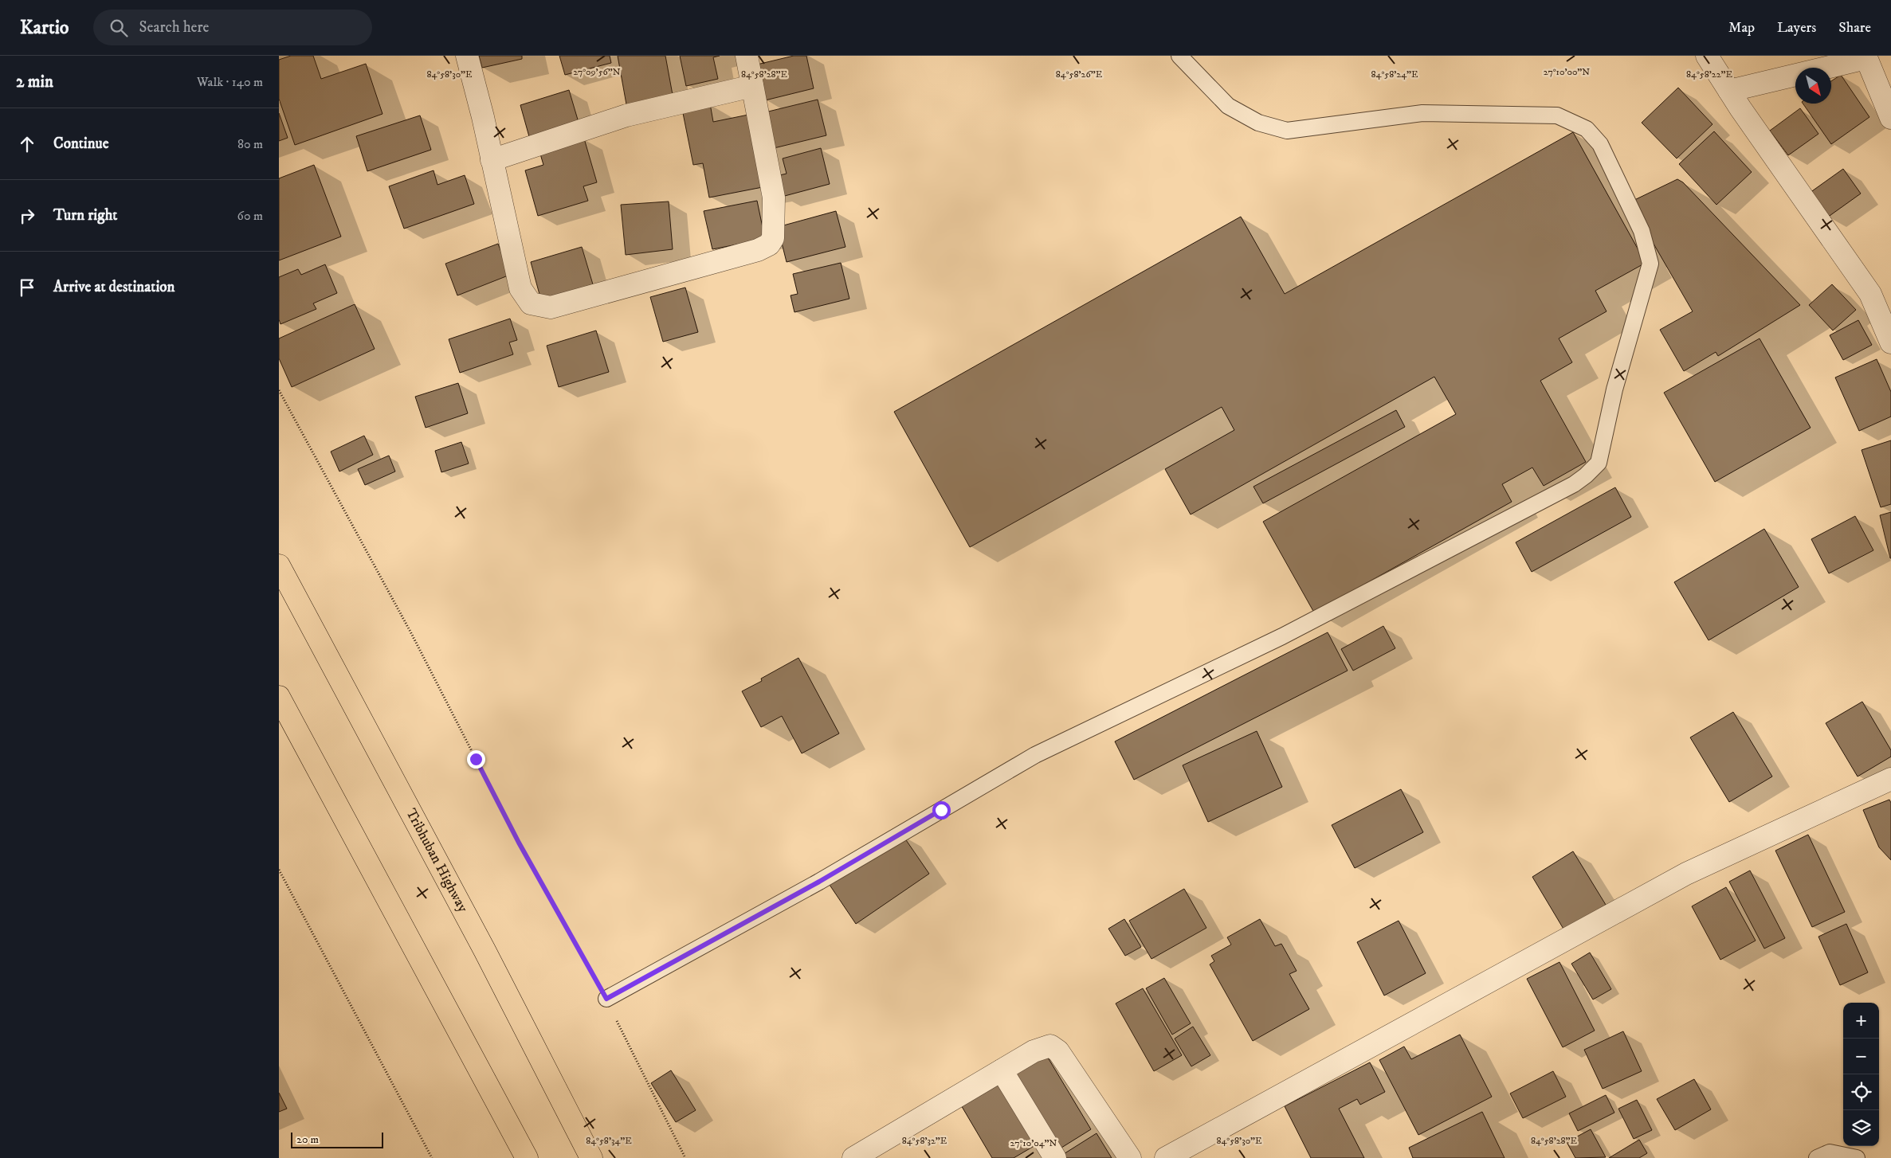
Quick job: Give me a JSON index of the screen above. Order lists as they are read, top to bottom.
{
  "streets": {
    "highway": ["Tribhuban Highway"]
  },
  "scale_bar": "20 m",
  "north": "bottom right",
  "page": {
    "header": "Kartio",
    "search": "Search here",
    "nav": ["Map", "Layers", "Share"],
    "heading": ["2 min", "Walk · 140 m"],
    "list": [
      ["Continue", "80 m"],
      ["Turn right", "60 m"],
      "Arrive at destination"
    ],
    "map_buttons": ["+", "−"],
    "scale": "20 m"
  },
  "coordinates": [
    "27°09'56\"N",
    "27°10'00\"N",
    "84°58'30\"E",
    "84°58'28\"E",
    "84°58'26\"E",
    "84°58'24\"E",
    "84°58'22\"E",
    "84°58'34\"E",
    "84°58'32\"E",
    "27°10'04\"N"
  ]
}
